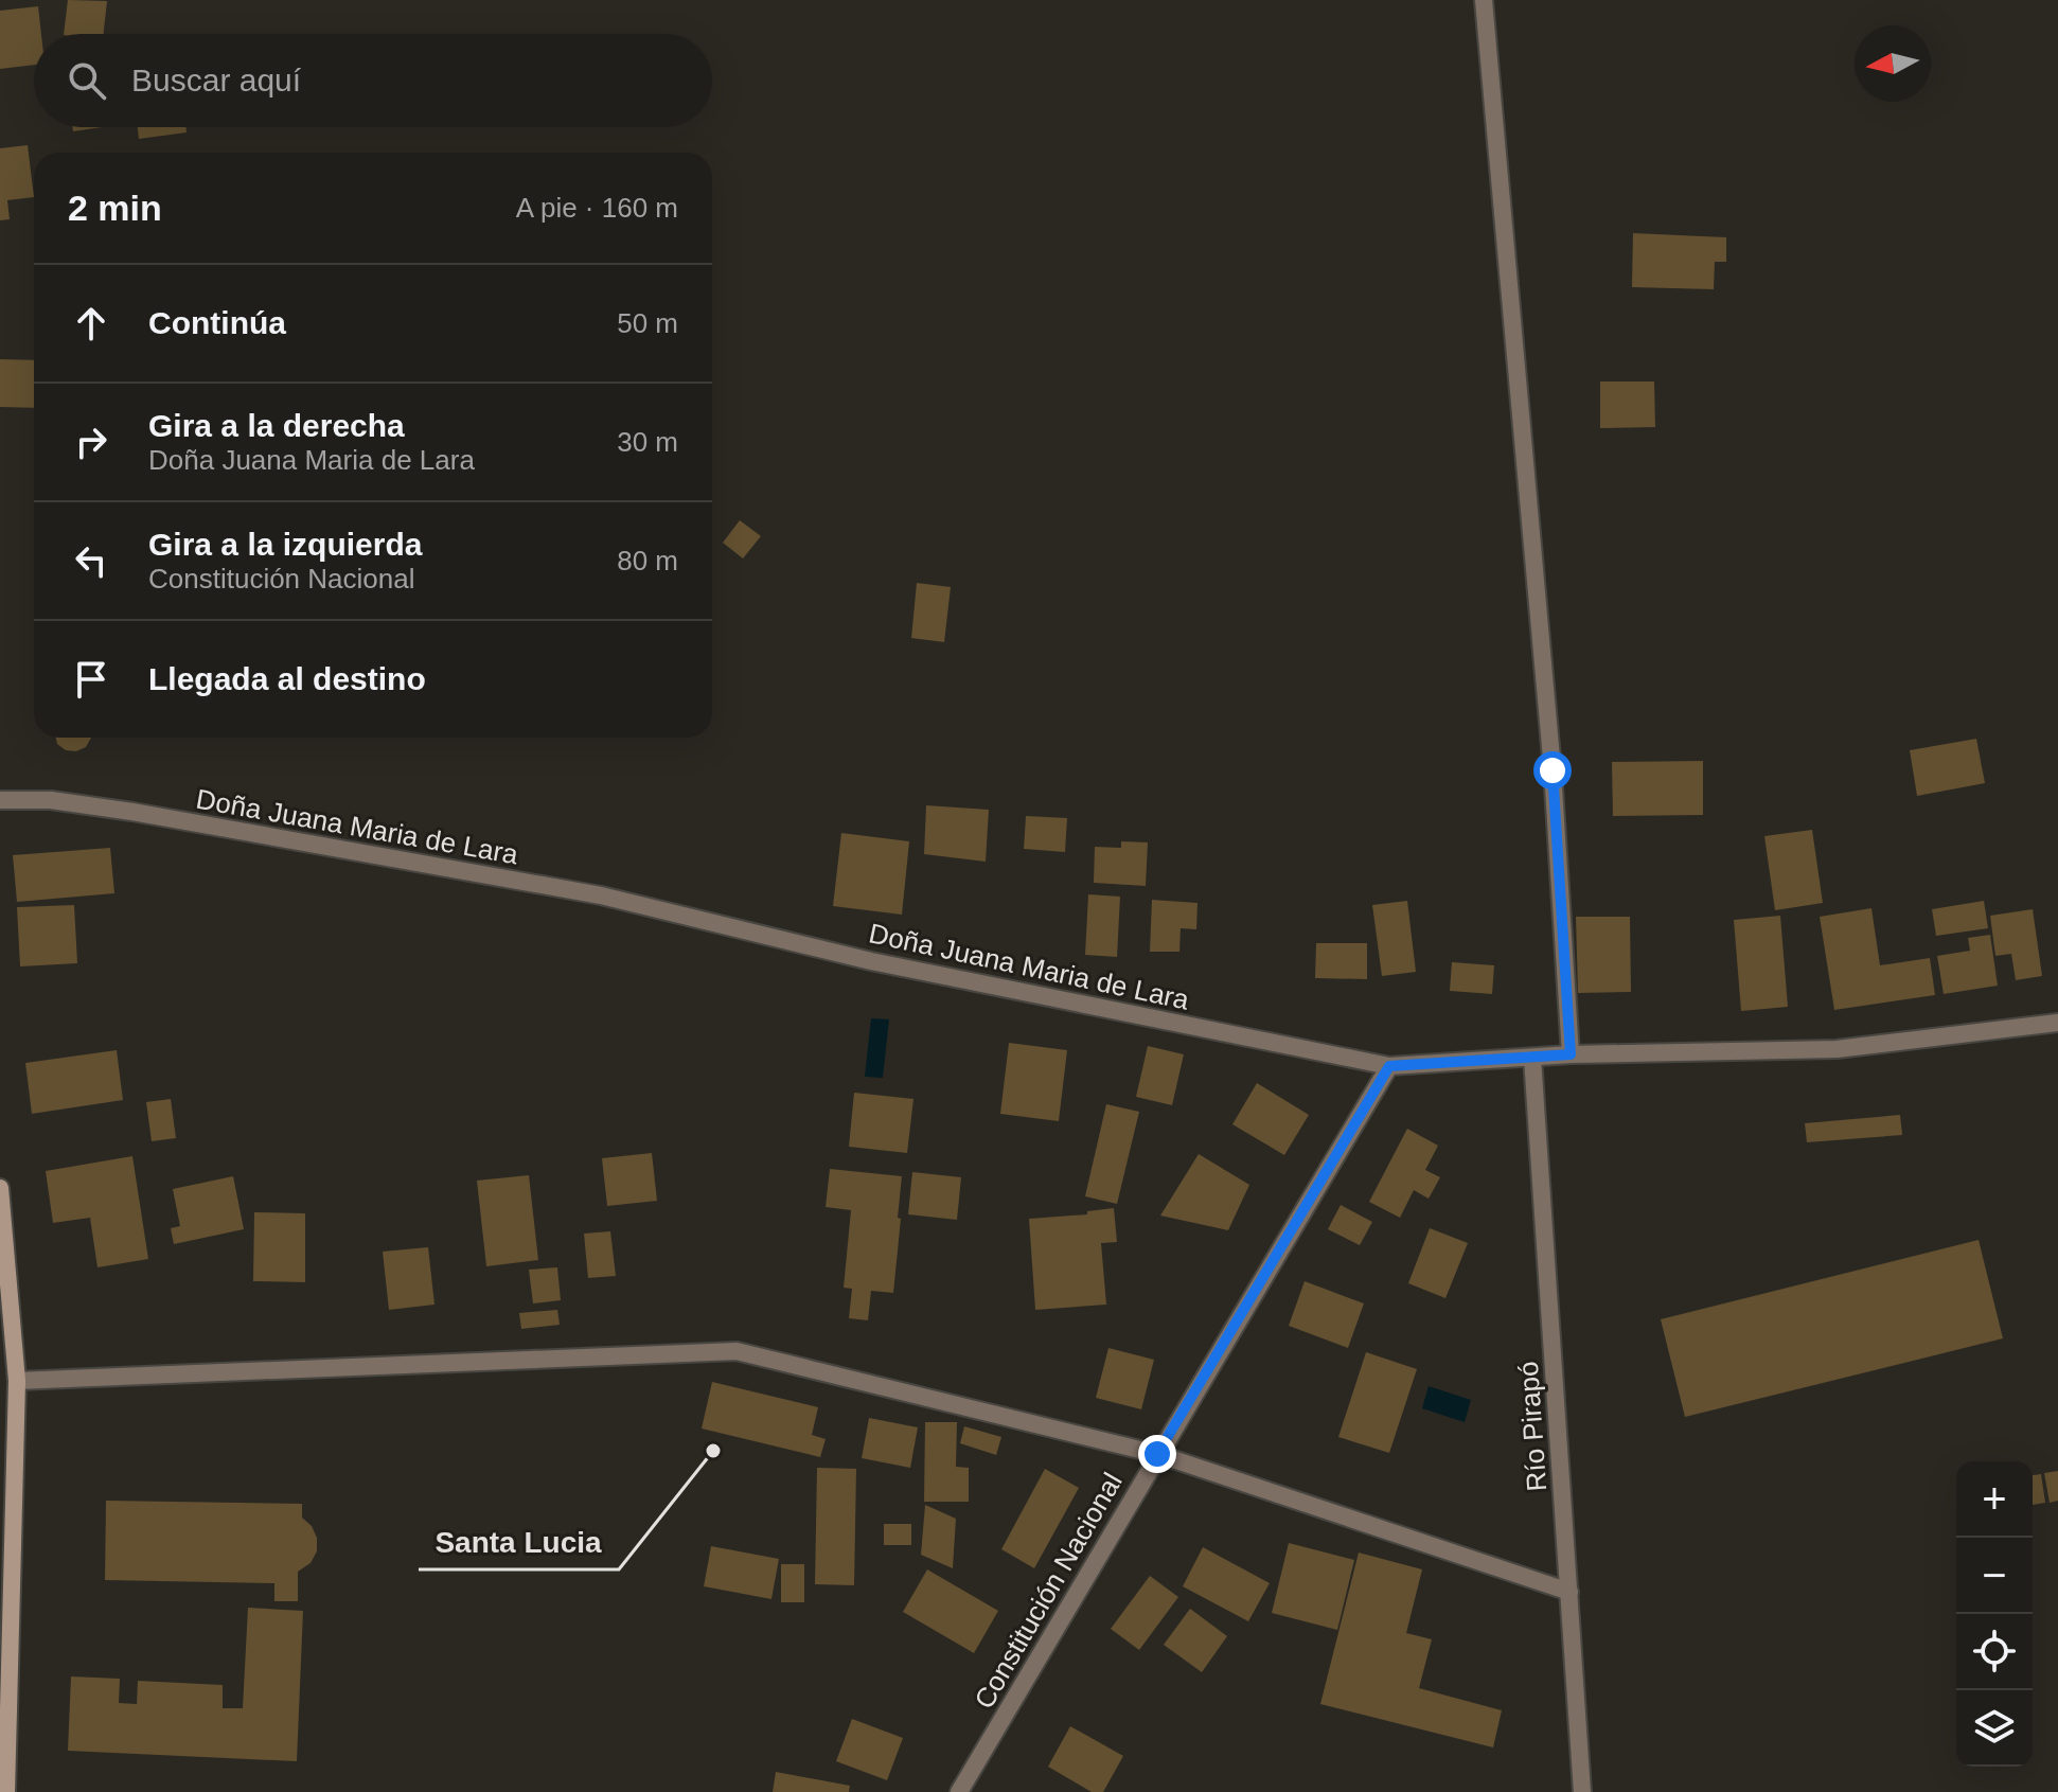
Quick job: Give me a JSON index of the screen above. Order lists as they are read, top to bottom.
{
  "streets": {
    "street": ["Doña Juana Maria de Lara", "Río Pirapó", "Constitución Nacional"]
  },
  "crossings": [
    ["Doña Juana Maria de Lara", "Río Pirapó"],
    ["Doña Juana Maria de Lara", "Constitución Nacional"]
  ],
  "places": ["Santa Lucia"],
  "north": "left",
  "page": {
    "search": "Buscar aquí",
    "heading": ["2 min", "A pie · 160 m"],
    "list": [
      ["Continúa", "50 m"],
      ["Gira a la derecha", "Doña Juana Maria de Lara", "30 m"],
      ["Gira a la izquierda", "Constitución Nacional", "80 m"],
      "Llegada al destino"
    ],
    "map_buttons": ["+", "−"]
  }
}
